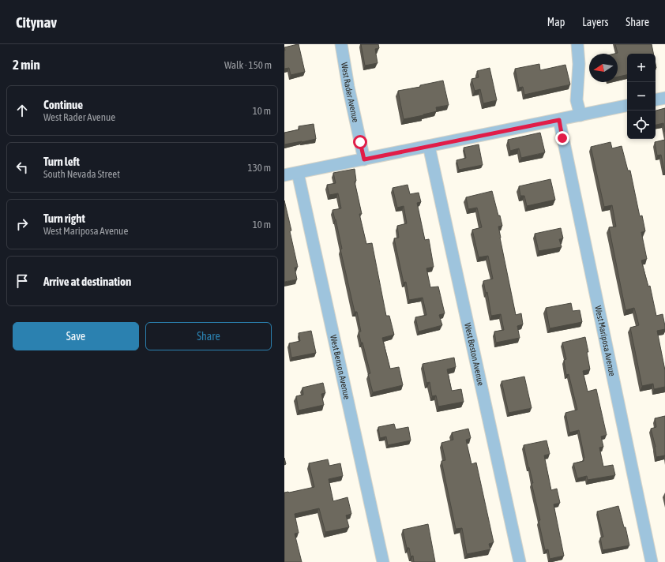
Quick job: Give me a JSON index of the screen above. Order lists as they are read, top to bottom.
{
  "streets": {
    "street": [
      "West Rader Avenue",
      "West Mariposa Avenue",
      "West Boston Avenue",
      "West Benson Avenue"
    ]
  },
  "north": "left",
  "page": {
    "header": "Citynav",
    "nav": ["Map", "Layers", "Share"],
    "heading": ["2 min", "Walk · 150 m"],
    "map_buttons": ["+", "−"],
    "list": [
      ["Continue", "West Rader Avenue", "10 m"],
      ["Turn left", "South Nevada Street", "130 m"],
      ["Turn right", "West Mariposa Avenue", "10 m"],
      "Arrive at destination"
    ],
    "buttons": ["Save", "Share"]
  }
}
